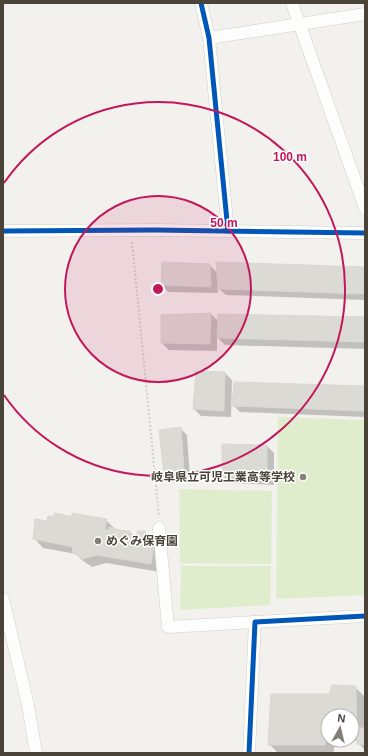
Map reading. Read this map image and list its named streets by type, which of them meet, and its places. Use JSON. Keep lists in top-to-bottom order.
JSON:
{
  "places": ["岐阜県立可児工業高等学校", "めぐみ保育園"],
  "north": "top",
  "rings": ["100 m", "50 m"]
}
